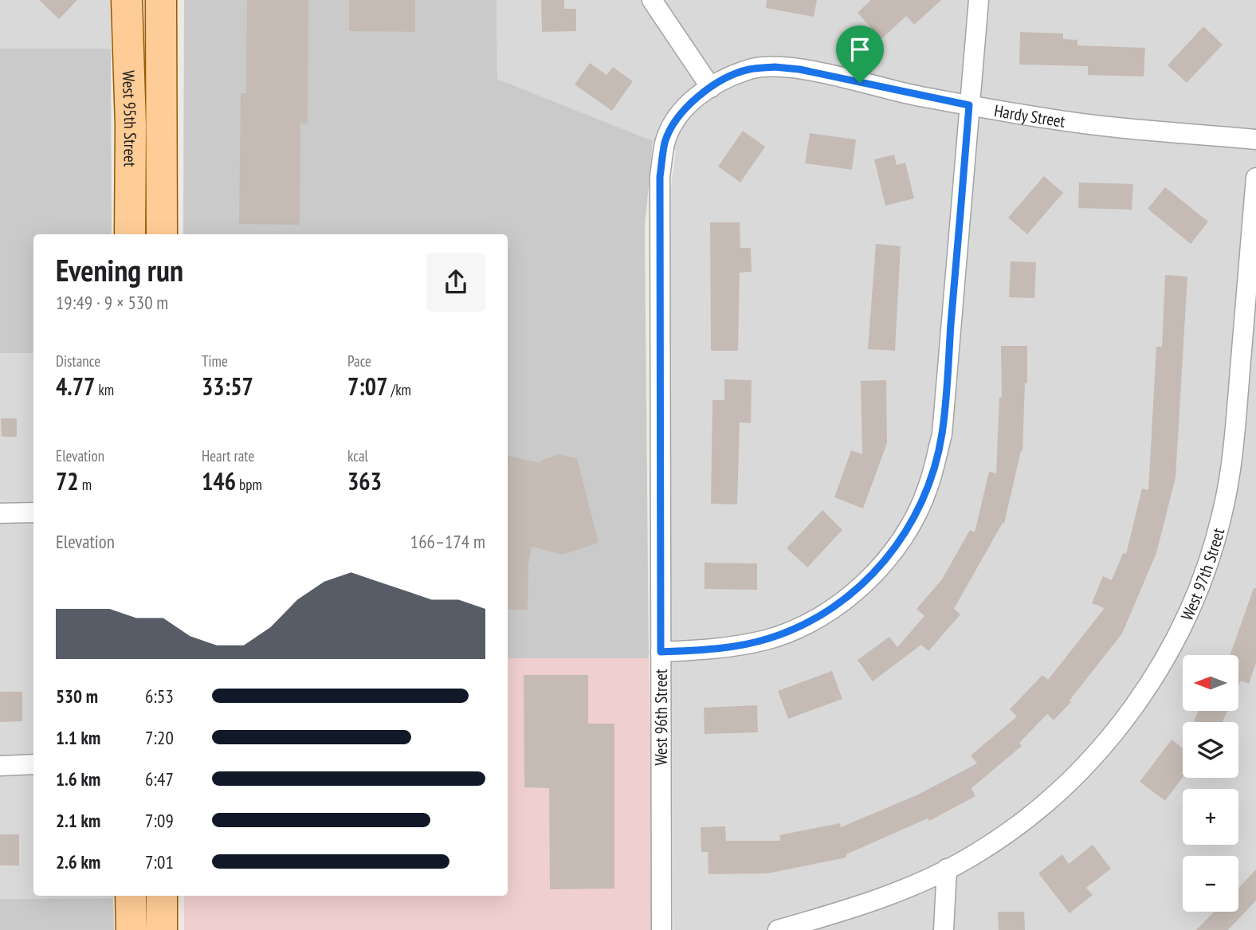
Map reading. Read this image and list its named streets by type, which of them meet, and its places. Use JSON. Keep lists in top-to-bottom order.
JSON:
{
  "streets": {
    "main road": ["West 95th Street"],
    "street": ["Hardy Street", "West 97th Street", "West 96th Street"]
  },
  "crossings": [
    ["Hardy Street", "West 96th Street"]
  ],
  "north": "left",
  "page": {
    "heading": ["Evening run", "19:49 · 9 × 530 m"],
    "stats": [
      ["Distance", "4.77 km"],
      ["Time", "33:57"],
      ["Pace", "7:07 /km"],
      ["Elevation", "72 m"],
      ["Heart rate", "146 bpm"],
      ["kcal", "363"]
    ],
    "chart": ["Elevation", "166–174 m"],
    "map_buttons": ["+", "−"],
    "list": [
      {
        "name": "530 m",
        "note": "6:53"
      },
      {
        "name": "1.1 km",
        "note": "7:20"
      },
      {
        "name": "1.6 km",
        "note": "6:47"
      },
      {
        "name": "2.1 km",
        "note": "7:09"
      },
      {
        "name": "2.6 km",
        "note": "7:01"
      }
    ]
  }
}
